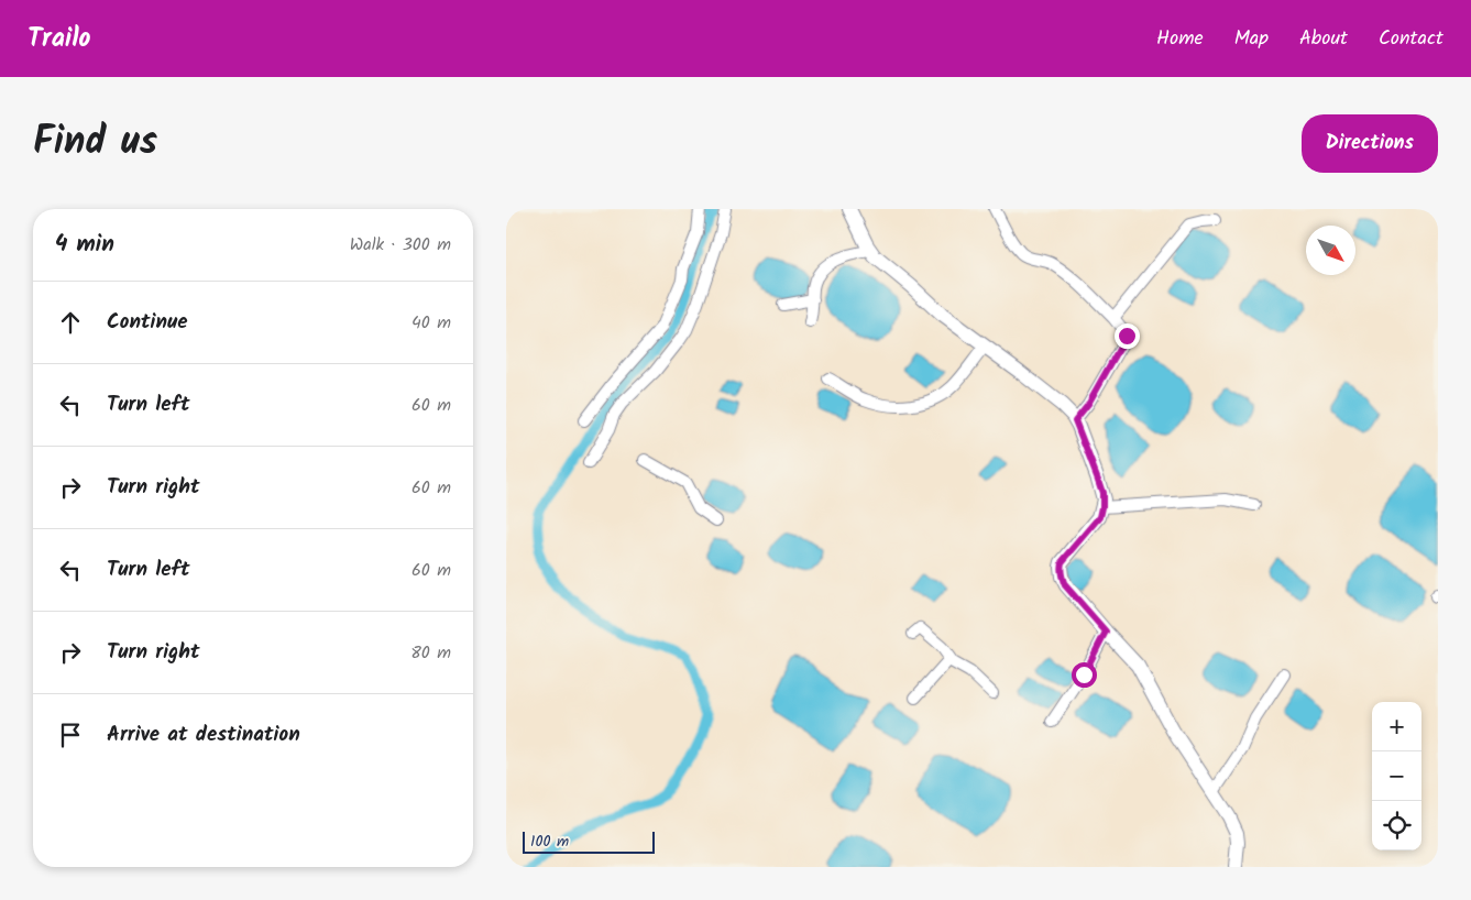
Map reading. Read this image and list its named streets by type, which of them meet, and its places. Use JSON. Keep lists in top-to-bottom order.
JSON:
{
  "scale_bar": "100 m",
  "north": "bottom right",
  "page": {
    "header": "Trailo",
    "nav": [
      "Home",
      "Map",
      "About",
      "Contact"
    ],
    "title": "Find us",
    "buttons": "Directions",
    "heading": ["4 min", "Walk · 300 m"],
    "list": [
      ["Continue", "40 m"],
      ["Turn left", "60 m"],
      ["Turn right", "60 m"],
      ["Turn left", "60 m"],
      ["Turn right", "80 m"],
      "Arrive at destination"
    ],
    "map_buttons": ["+", "−"],
    "scale": "100 m"
  }
}
